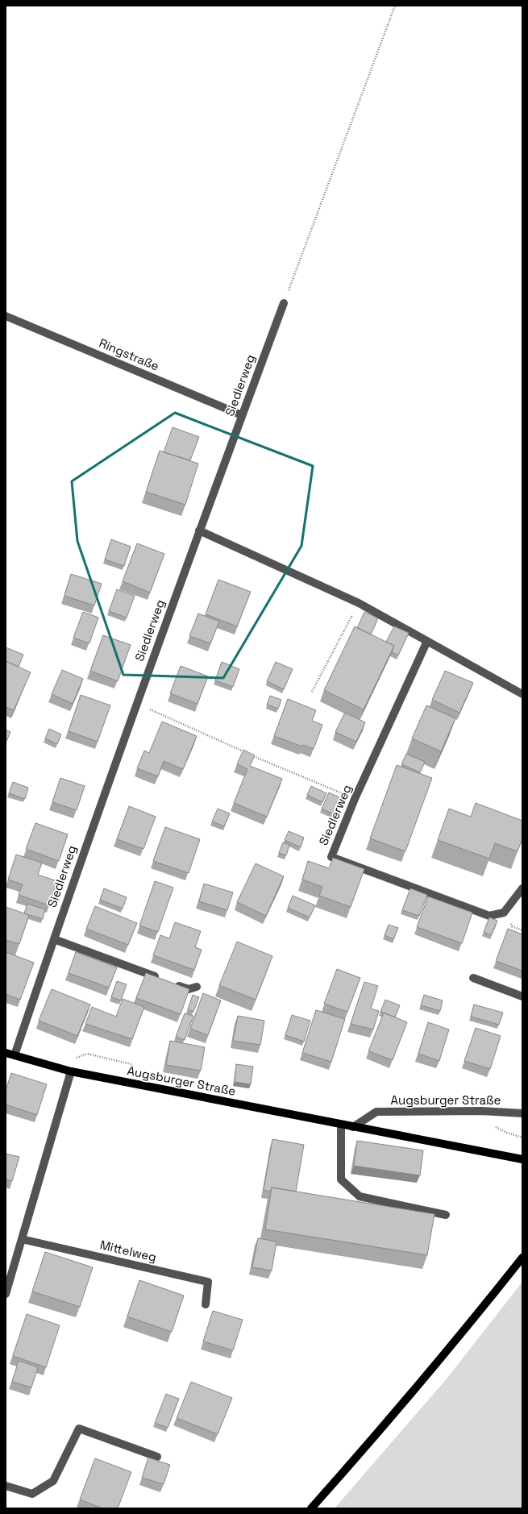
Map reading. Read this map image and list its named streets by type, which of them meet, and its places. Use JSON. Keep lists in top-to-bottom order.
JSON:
{
  "streets": {
    "main road": ["Augsburger Straße"],
    "street": ["Ringstraße", "Siedlerweg", "Mittelweg"]
  },
  "crossings": [
    ["Ringstraße", "Siedlerweg"],
    ["Siedlerweg", "Augsburger Straße"]
  ]
}
